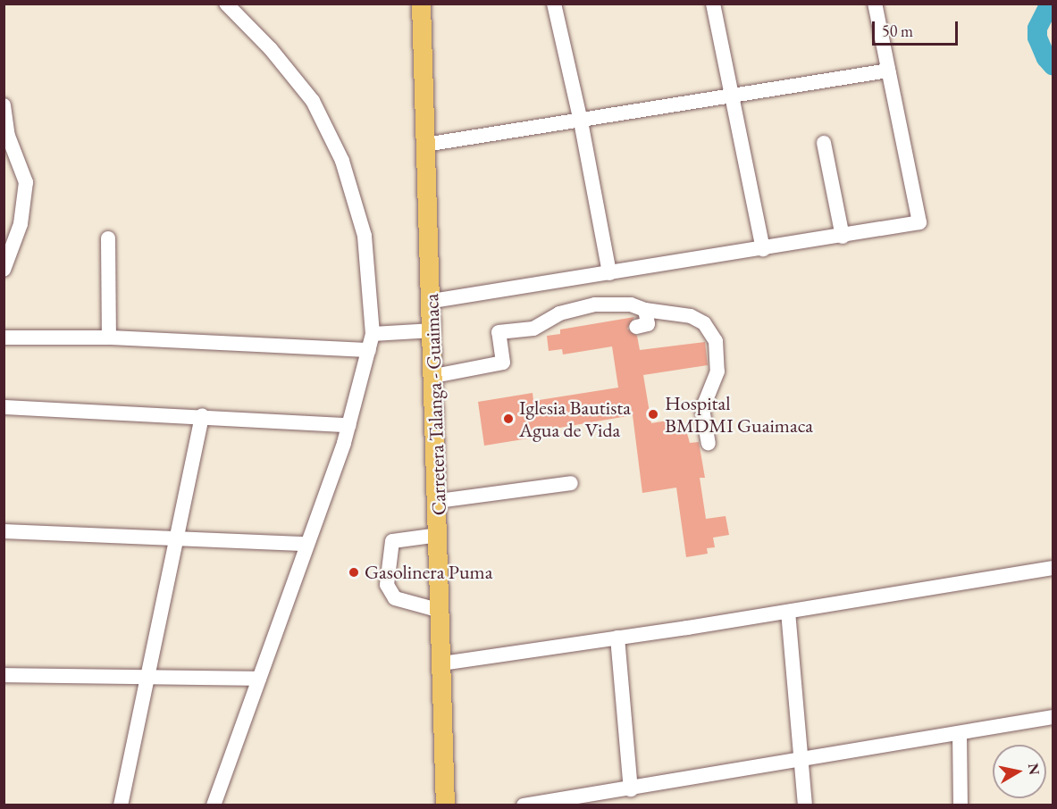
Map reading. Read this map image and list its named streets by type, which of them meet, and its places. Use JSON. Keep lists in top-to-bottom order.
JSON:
{
  "streets": {
    "main road": ["Carretera Talanga - Guaimaca"]
  },
  "places": ["Hospital BMDMI Guaimaca", "Iglesia Bautista Agua de Vida", "Gasolinera Puma"],
  "scale_bar": "50 m",
  "north": "right"
}
